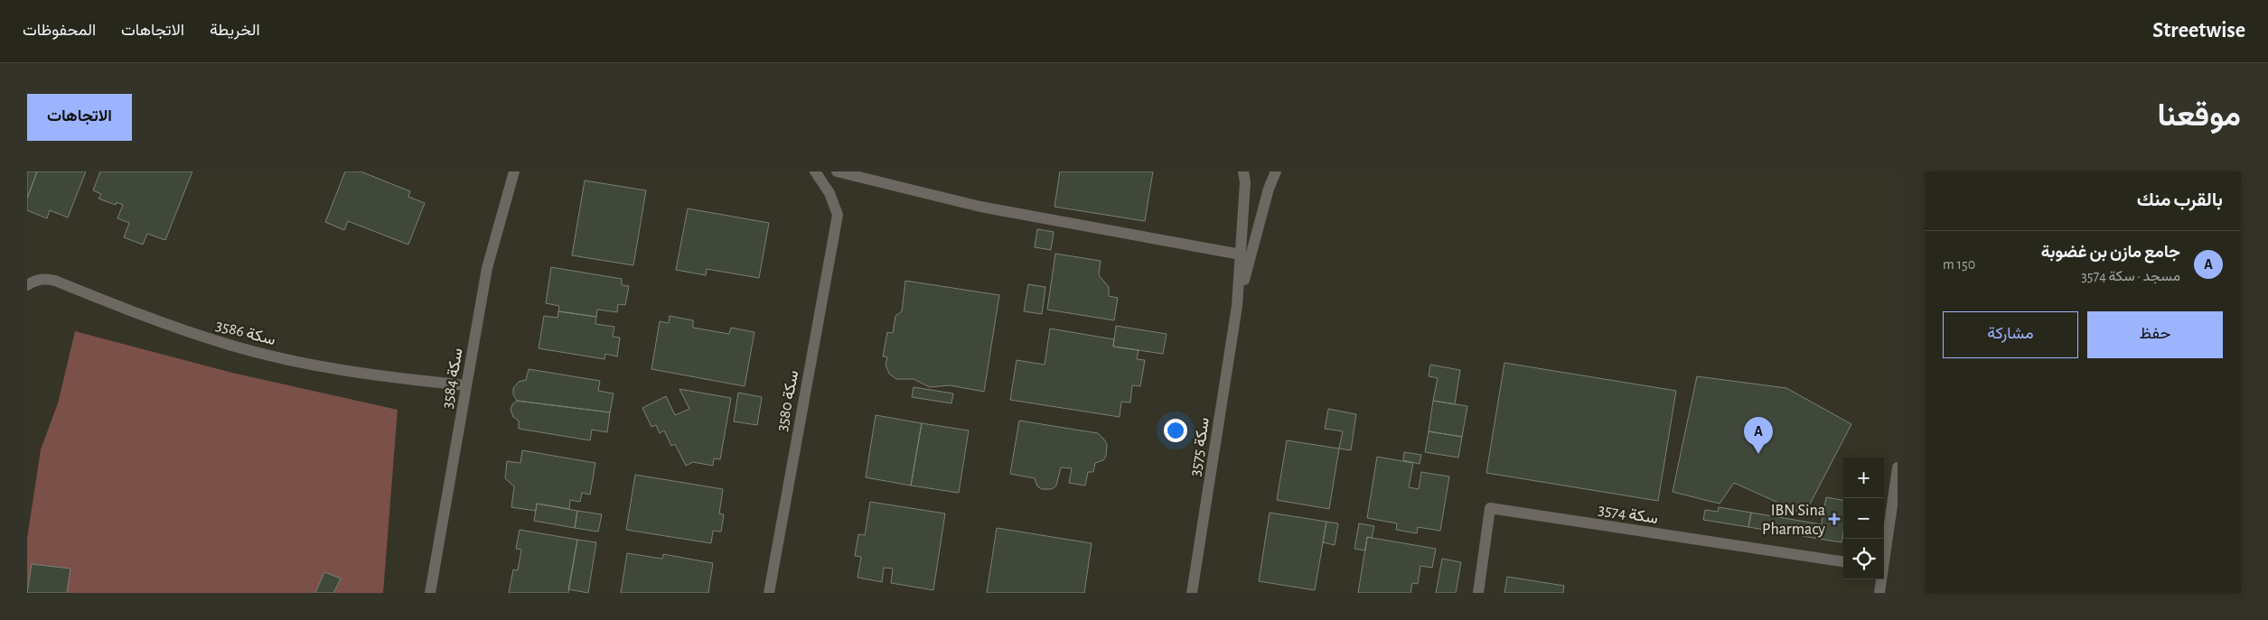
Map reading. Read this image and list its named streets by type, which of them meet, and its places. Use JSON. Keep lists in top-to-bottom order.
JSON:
{
  "streets": {
    "street": [
      "سكة 3586",
      "سكة 3584",
      "سكة 3580",
      "سكة 3575",
      "سكة 3574"
    ]
  },
  "crossings": [
    ["سكة 3586", "سكة 3584"]
  ],
  "places": {
    "health": ["IBN Sina Pharmacy"]
  },
  "page": {
    "header": "Streetwise",
    "nav": ["الخريطة", "الاتجاهات", "المحفوظات"],
    "title": "موقعنا",
    "buttons": [
      "الاتجاهات",
      ["حفظ", "مشاركة"]
    ],
    "heading": "بالقرب منك",
    "list": [
      {
        "mark": "A",
        "name": "جامع مازن بن غضوبة",
        "note": "مسجد · سكة 3574",
        "value": "150 m"
      }
    ],
    "pins": "A",
    "map_buttons": ["+", "−"]
  }
}
